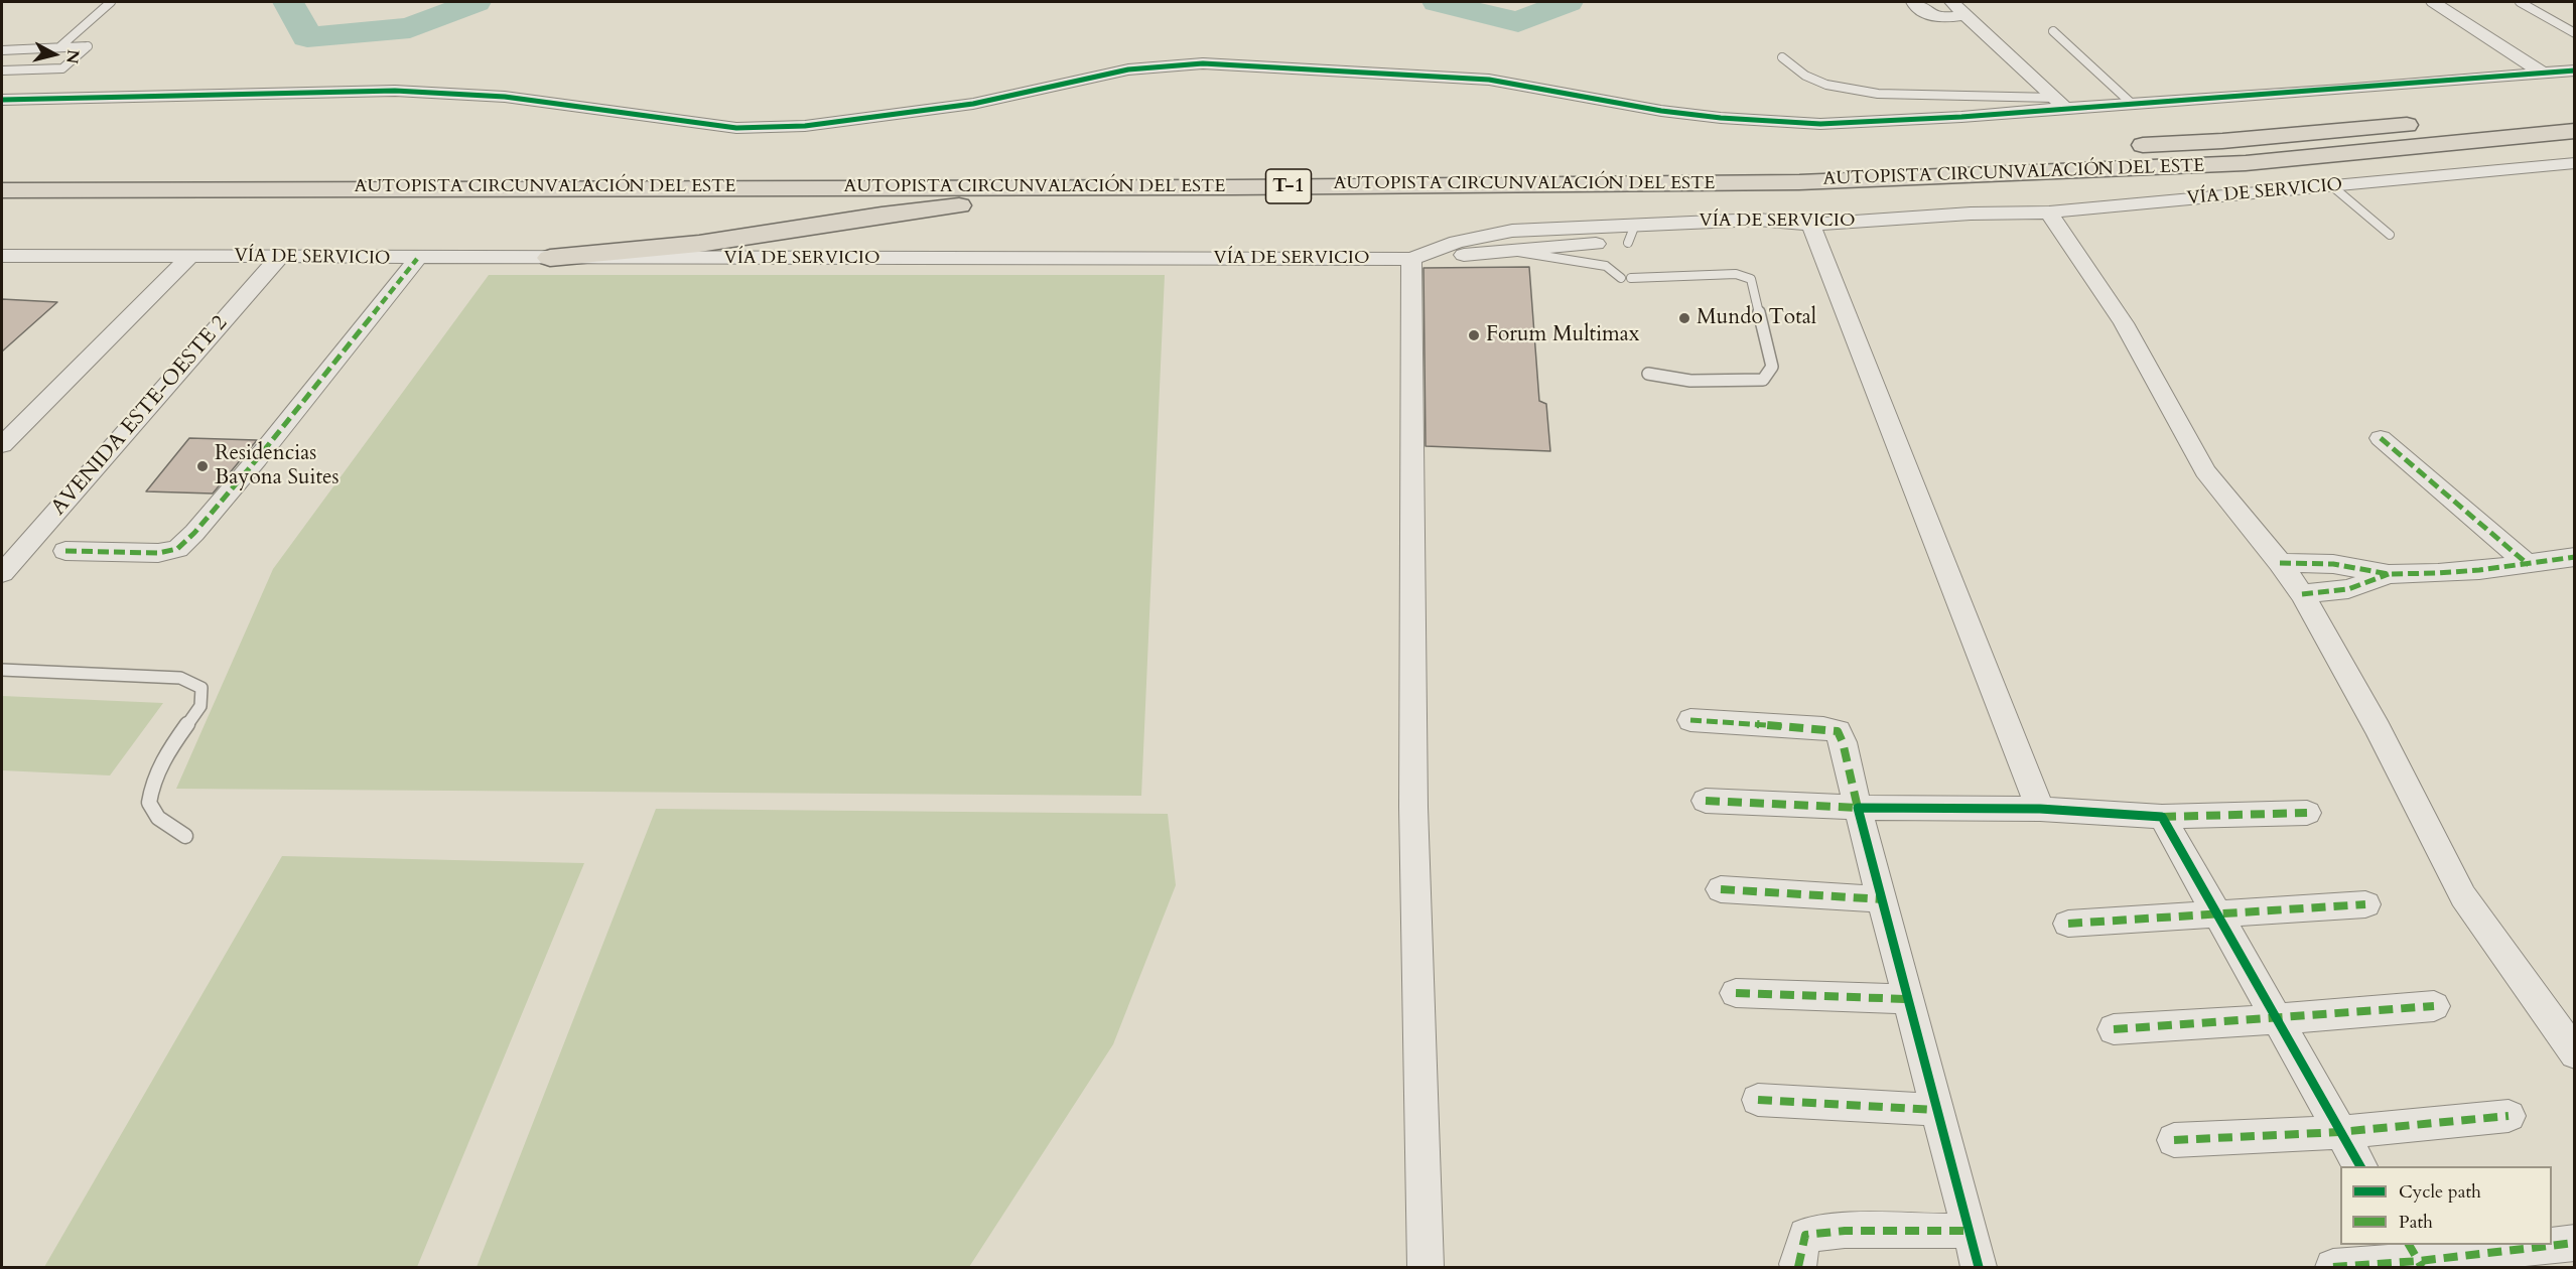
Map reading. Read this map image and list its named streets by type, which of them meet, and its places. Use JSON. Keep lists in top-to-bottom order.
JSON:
{
  "streets": {
    "highway": ["AUTOPISTA CIRCUNVALACIÓN DEL ESTE", "T-1"],
    "street": ["VÍA DE SERVICIO", "AVENIDA ESTE-OESTE 2"]
  },
  "crossings": [
    ["VÍA DE SERVICIO", "AVENIDA ESTE-OESTE 2"]
  ],
  "places": ["Mundo Total", "Forum Multimax", "Residencias Bayona Suites"],
  "legend": ["Cycle path", "Path"],
  "north": "right"
}
